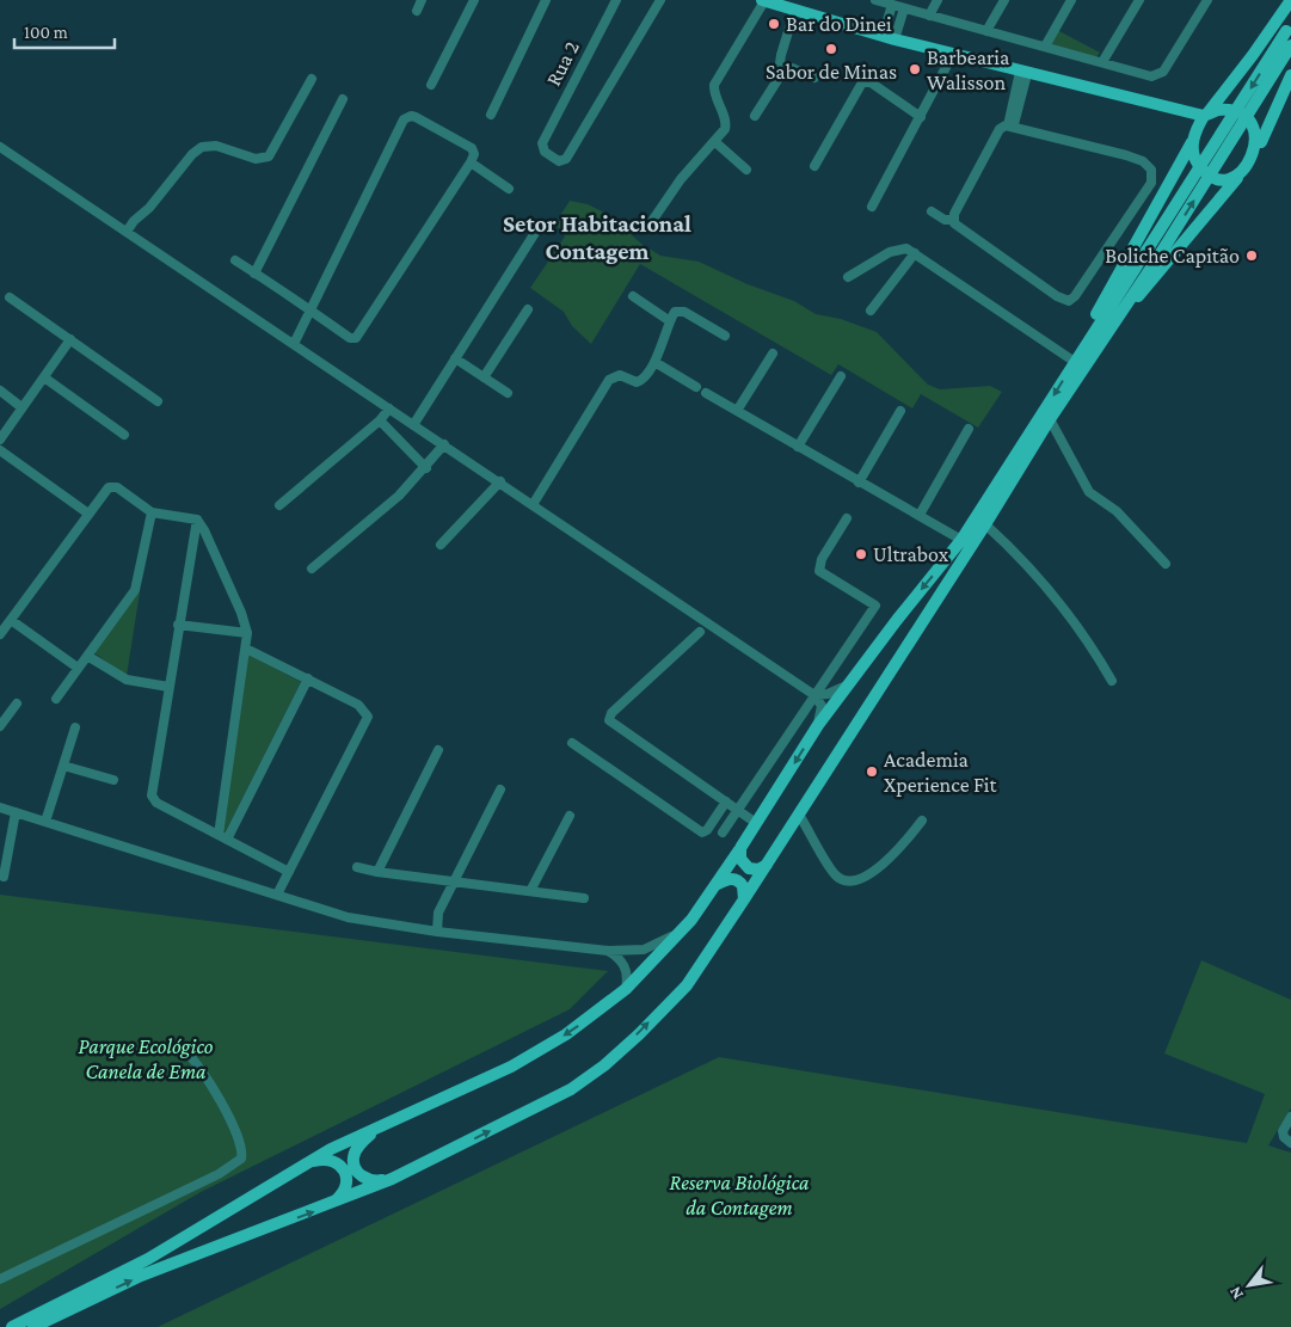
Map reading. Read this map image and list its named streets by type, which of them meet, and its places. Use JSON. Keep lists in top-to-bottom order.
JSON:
{
  "streets": {
    "street": ["Rua 2"]
  },
  "districts": ["Setor Habitacional Contagem"],
  "parks": ["Parque Ecológico Canela de Ema", "Reserva Biológica da Contagem"],
  "places": [
    "Bar do Dinei",
    "Sabor de Minas",
    "Barbearia Walisson",
    "Boliche Capitão",
    "Ultrabox",
    "Academia Xperience Fit"
  ],
  "scale_bar": "100 m",
  "north": "bottom left"
}
